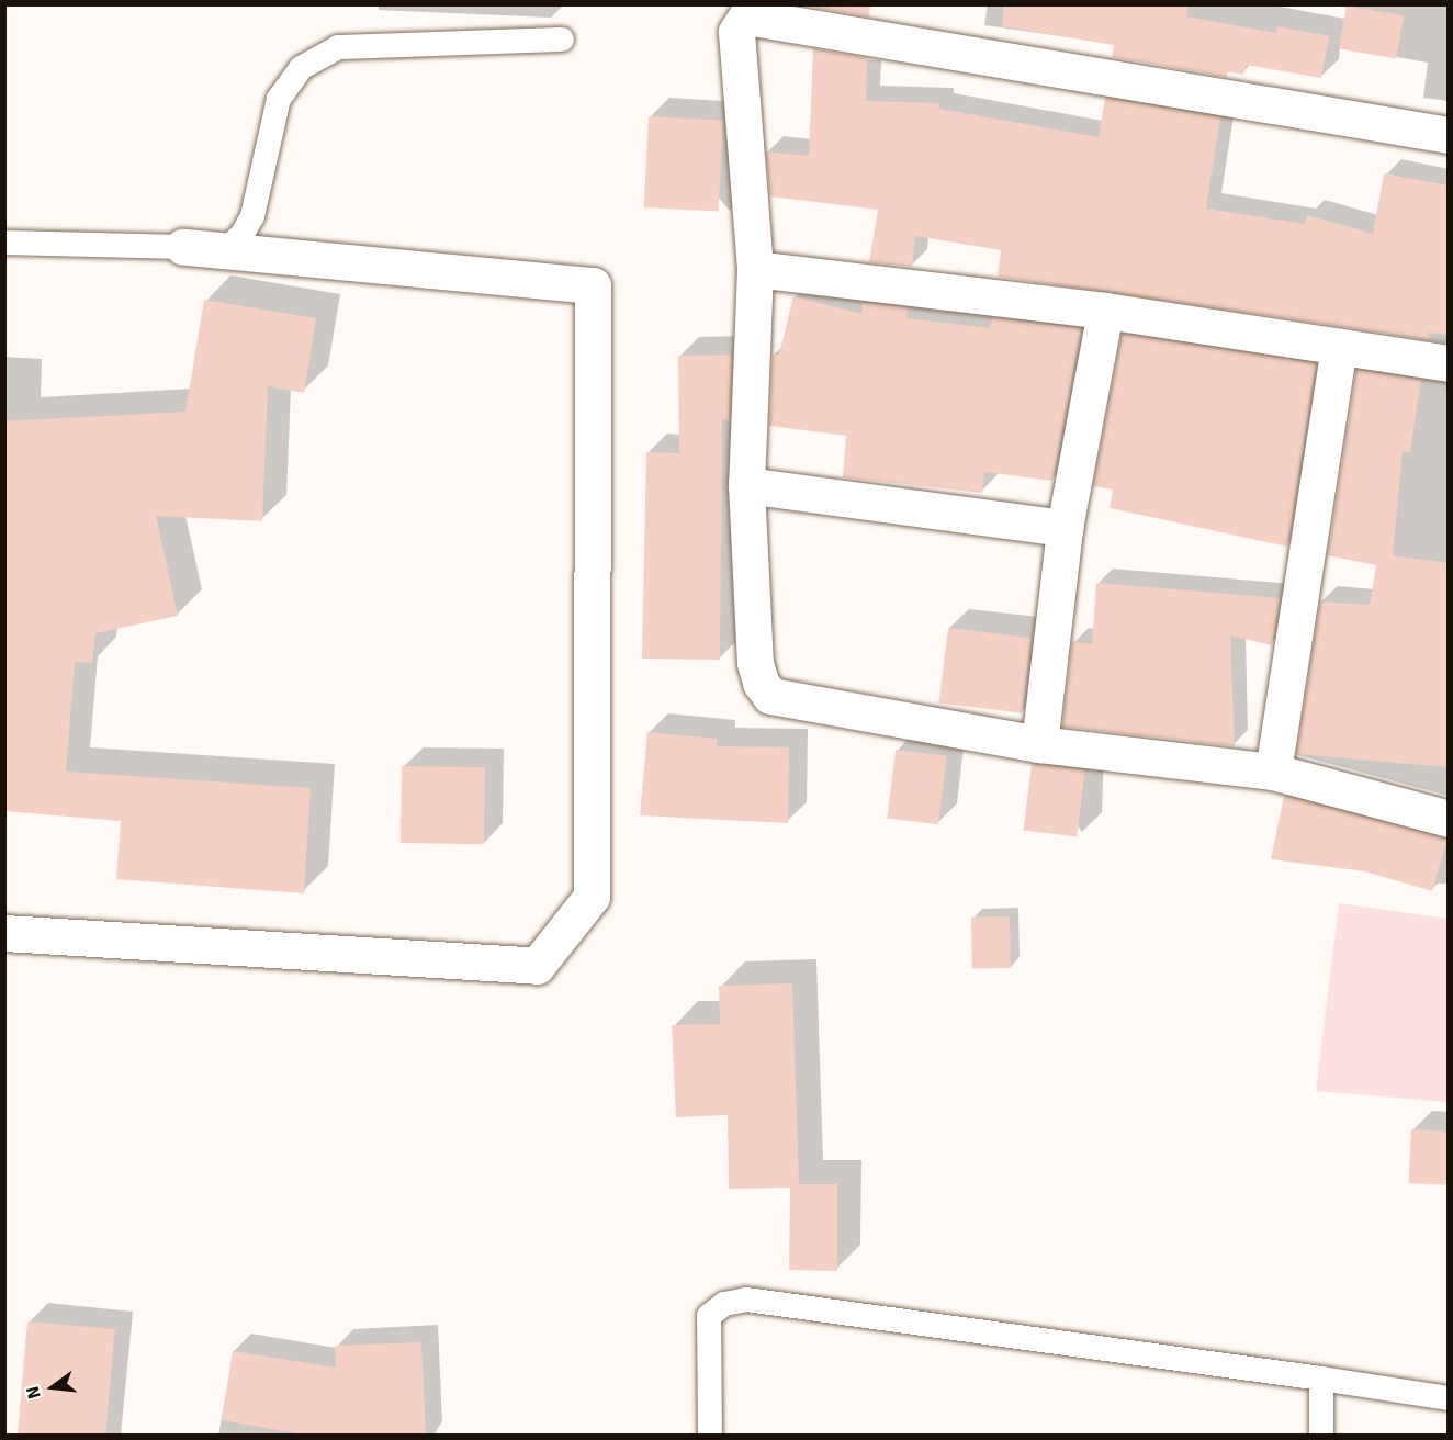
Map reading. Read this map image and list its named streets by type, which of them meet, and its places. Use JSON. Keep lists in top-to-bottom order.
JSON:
{
  "north": "left"
}
